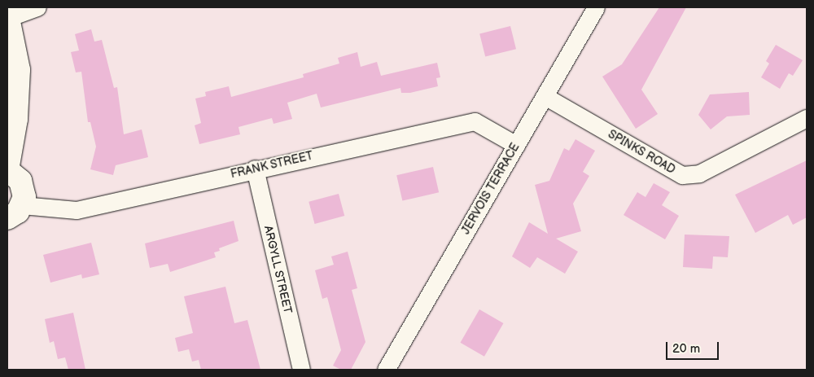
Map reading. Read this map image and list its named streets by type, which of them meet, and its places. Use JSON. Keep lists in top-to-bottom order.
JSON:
{
  "streets": {
    "street": [
      "SPINKS ROAD",
      "FRANK STREET",
      "JERVOIS TERRACE",
      "ARGYLL STREET"
    ]
  },
  "crossings": [
    ["SPINKS ROAD", "JERVOIS TERRACE"],
    ["FRANK STREET", "JERVOIS TERRACE"],
    ["FRANK STREET", "ARGYLL STREET"]
  ],
  "scale_bar": "20 m"
}
